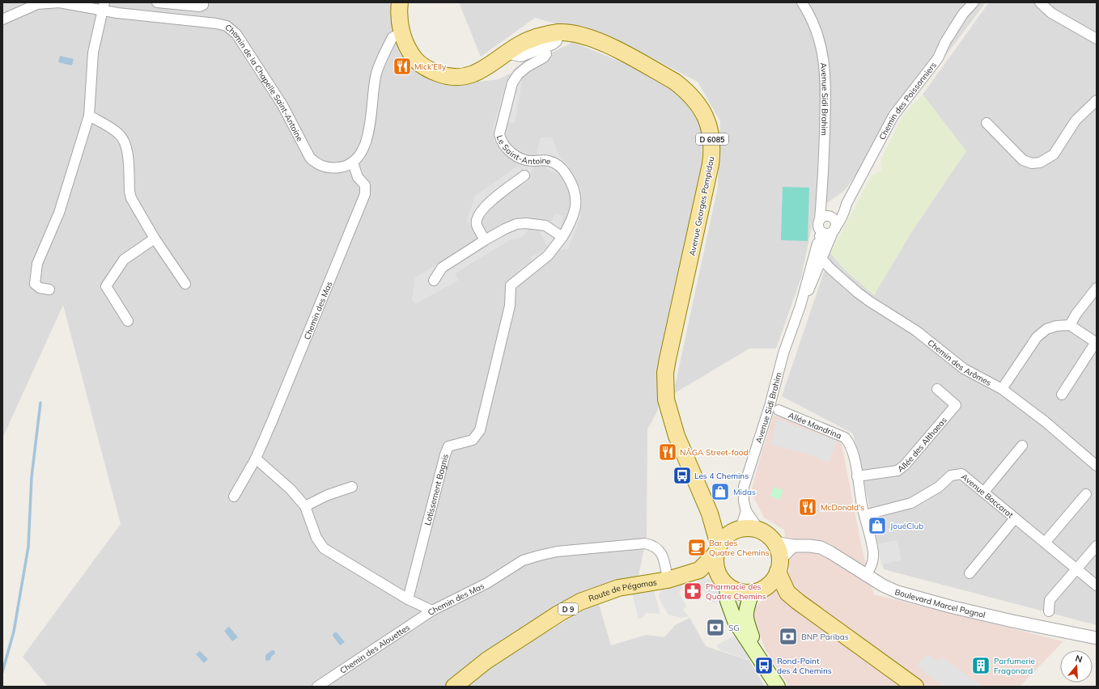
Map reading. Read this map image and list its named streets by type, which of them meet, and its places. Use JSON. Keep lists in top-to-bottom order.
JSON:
{
  "streets": {
    "main road": [
      "D 6085",
      "Avenue Georges Pompidou",
      "Route de Pégomas",
      "D 9"
    ],
    "street": [
      "Chemin de la Chapelle Saint-Antoine",
      "Avenue Sidi Brahim",
      "Chemin des Poissonniers",
      "Le Saint-Antoine",
      "Chemin des Mas",
      "Chemin des Arômes",
      "Allée Mandrina",
      "Allée des Althaeas",
      "Lotissement Bagnis",
      "Avenue Baccarat",
      "Boulevard Marcel Pagnol",
      "Chemin des Alouettes"
    ]
  },
  "crossings": [
    ["Chemin de la Chapelle Saint-Antoine", "Chemin des Mas"],
    ["Avenue Sidi Brahim", "Chemin des Poissonniers"],
    ["Avenue Sidi Brahim", "Avenue Georges Pompidou"],
    ["Avenue Sidi Brahim", "Chemin des Arômes"],
    ["Avenue Sidi Brahim", "Boulevard Marcel Pagnol"],
    ["Avenue Sidi Brahim", "D 9"],
    ["Le Saint-Antoine", "Lotissement Bagnis"],
    ["Avenue Georges Pompidou", "Boulevard Marcel Pagnol"],
    ["Avenue Georges Pompidou", "D 9"],
    ["Chemin des Mas", "Lotissement Bagnis"],
    ["Chemin des Mas", "Route de Pégomas"],
    ["Chemin des Mas", "Chemin des Alouettes"],
    ["Allée Mandrina", "Allée des Althaeas"],
    ["Allée Mandrina", "Avenue Baccarat"],
    ["Allée Mandrina", "Boulevard Marcel Pagnol"],
    ["Route de Pégomas", "D 9"],
    ["Boulevard Marcel Pagnol", "D 9"]
  ],
  "places": {
    "restaurant": ["Mick'Elly", "NÂGA Street-food", "McDonald's"],
    "bus stop": ["Les 4 Chemins", "Rond-Point des 4 Chemins"],
    "shop": ["Midas", "JouéClub"],
    "cafe": ["Bar des Quatre Chemins"],
    "pharmacy": ["Pharmacie des Quatre Chemins"],
    "bank": ["SG", "BNP Paribas"],
    "building": ["Parfumerie Fragonard"]
  },
  "north": "top"
}
